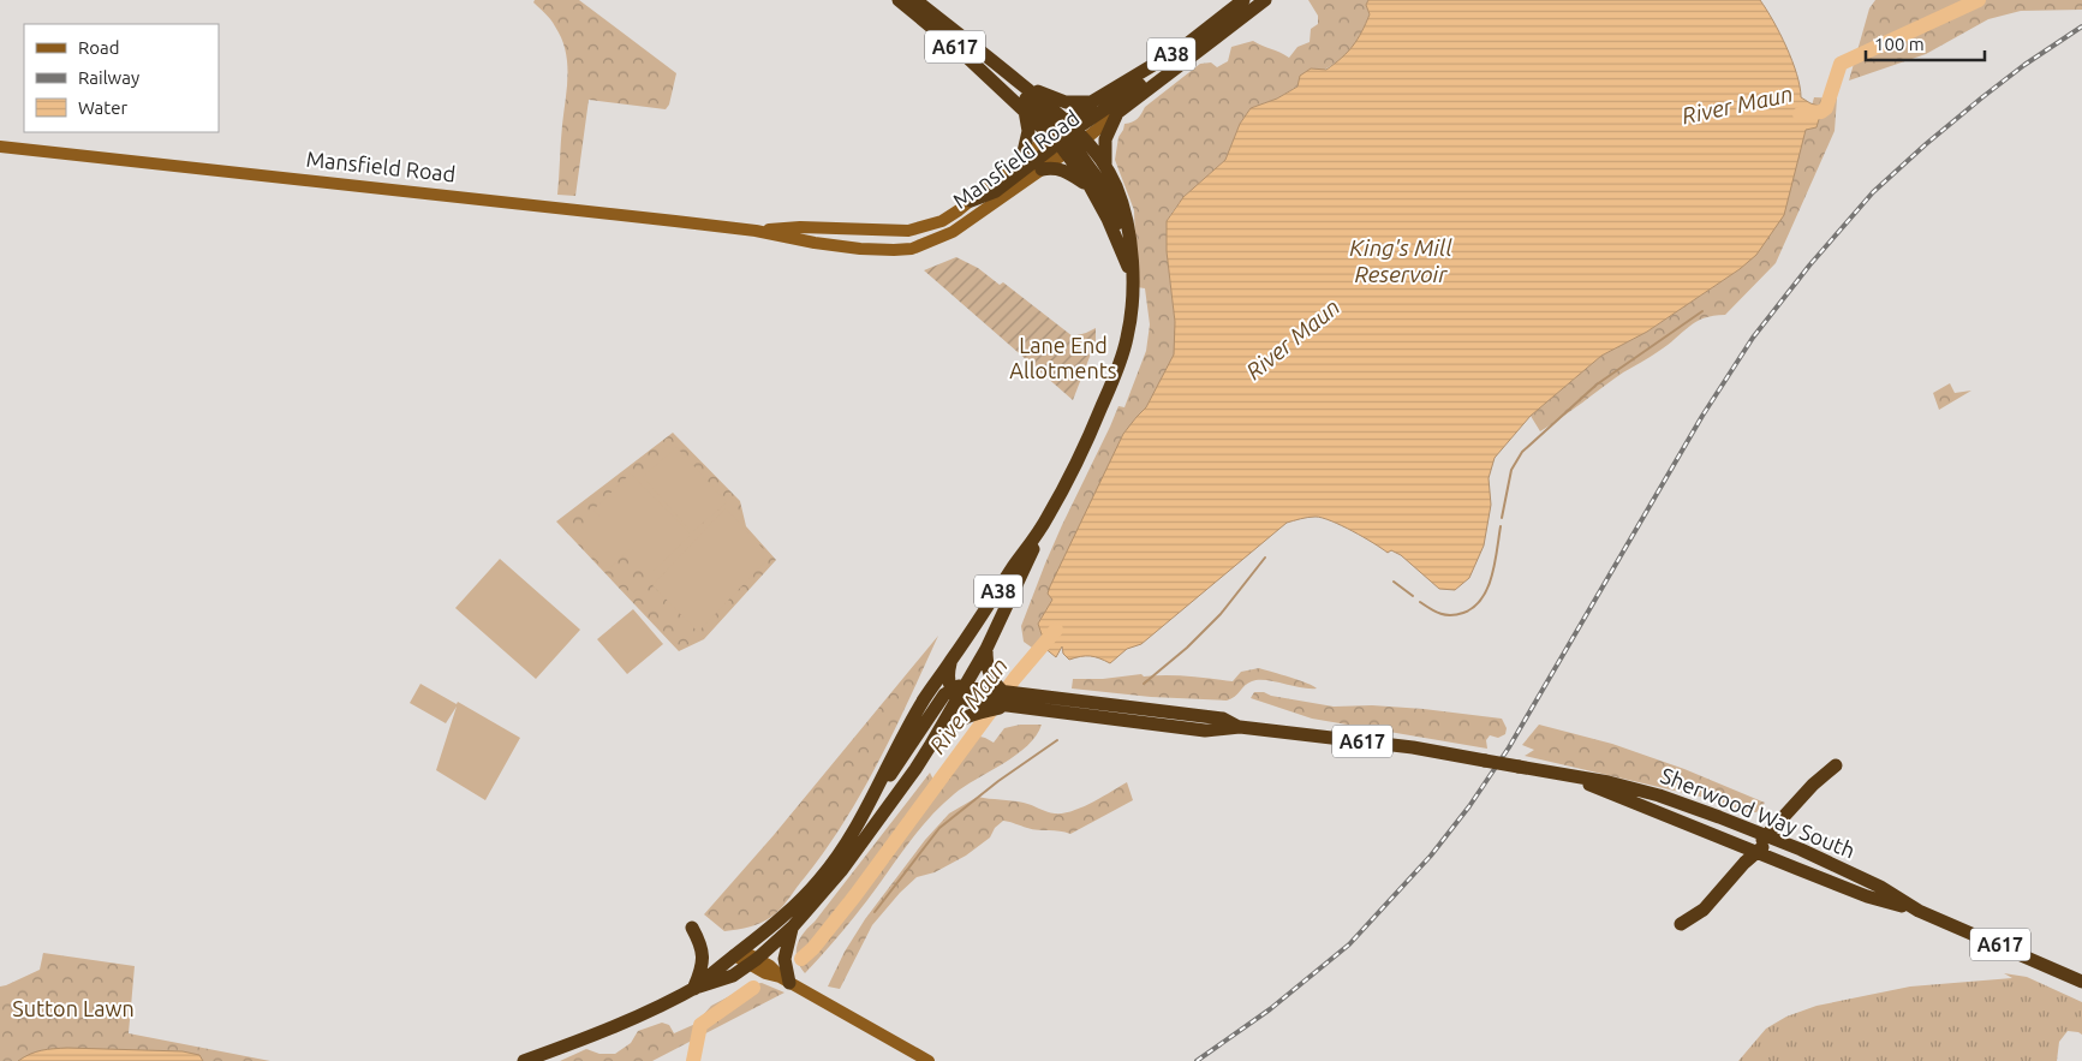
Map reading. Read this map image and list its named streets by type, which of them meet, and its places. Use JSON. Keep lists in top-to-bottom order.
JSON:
{
  "streets": {
    "highway": [
      "A617",
      "A38",
      "Mansfield Road",
      "Sherwood Way South"
    ]
  },
  "crossings": [
    ["A617", "A38"],
    ["A617", "Mansfield Road"],
    ["A617", "Sherwood Way South"],
    ["A38", "Sherwood Way South"]
  ],
  "water": ["River Maun", "King's Mill Reservoir"],
  "parks": ["Lane End Allotments", "Sutton Lawn"],
  "legend": ["Road", "Railway", "Water"],
  "scale_bar": "100 m"
}
